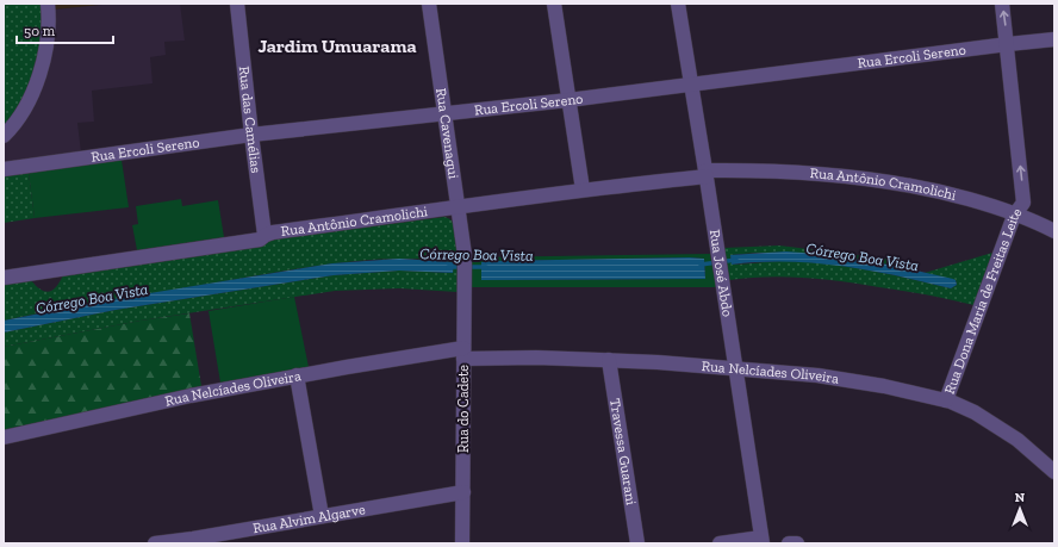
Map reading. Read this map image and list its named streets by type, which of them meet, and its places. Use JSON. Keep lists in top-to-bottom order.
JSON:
{
  "streets": {
    "street": [
      "Rua Ercoli Sereno",
      "Rua das Camélias",
      "Rua Cavenagui",
      "Rua Antônio Cramolichi",
      "Rua José Abdo",
      "Rua Dona Maria de Freitas Leite",
      "Rua Nelcíades Oliveira",
      "Rua do Cadete",
      "Travessa Guarani",
      "Rua Alvim Algarve"
    ]
  },
  "crossings": [
    ["Rua Ercoli Sereno", "Rua das Camélias"],
    ["Rua Ercoli Sereno", "Rua Cavenagui"],
    ["Rua Ercoli Sereno", "Rua José Abdo"],
    ["Rua Ercoli Sereno", "Rua Dona Maria de Freitas Leite"],
    ["Rua das Camélias", "Rua Antônio Cramolichi"],
    ["Rua Cavenagui", "Rua Antônio Cramolichi"],
    ["Rua Cavenagui", "Rua do Cadete"],
    ["Rua Antônio Cramolichi", "Rua José Abdo"],
    ["Rua Antônio Cramolichi", "Rua Dona Maria de Freitas Leite"],
    ["Rua José Abdo", "Rua Nelcíades Oliveira"],
    ["Rua Dona Maria de Freitas Leite", "Rua Nelcíades Oliveira"],
    ["Rua Nelcíades Oliveira", "Rua do Cadete"],
    ["Rua Nelcíades Oliveira", "Travessa Guarani"],
    ["Rua do Cadete", "Rua Alvim Algarve"]
  ],
  "one_way": ["Rua Dona Maria de Freitas Leite"],
  "districts": ["Jardim Umuarama"],
  "water": ["Córrego Boa Vista"],
  "scale_bar": "50 m",
  "north": "top"
}
